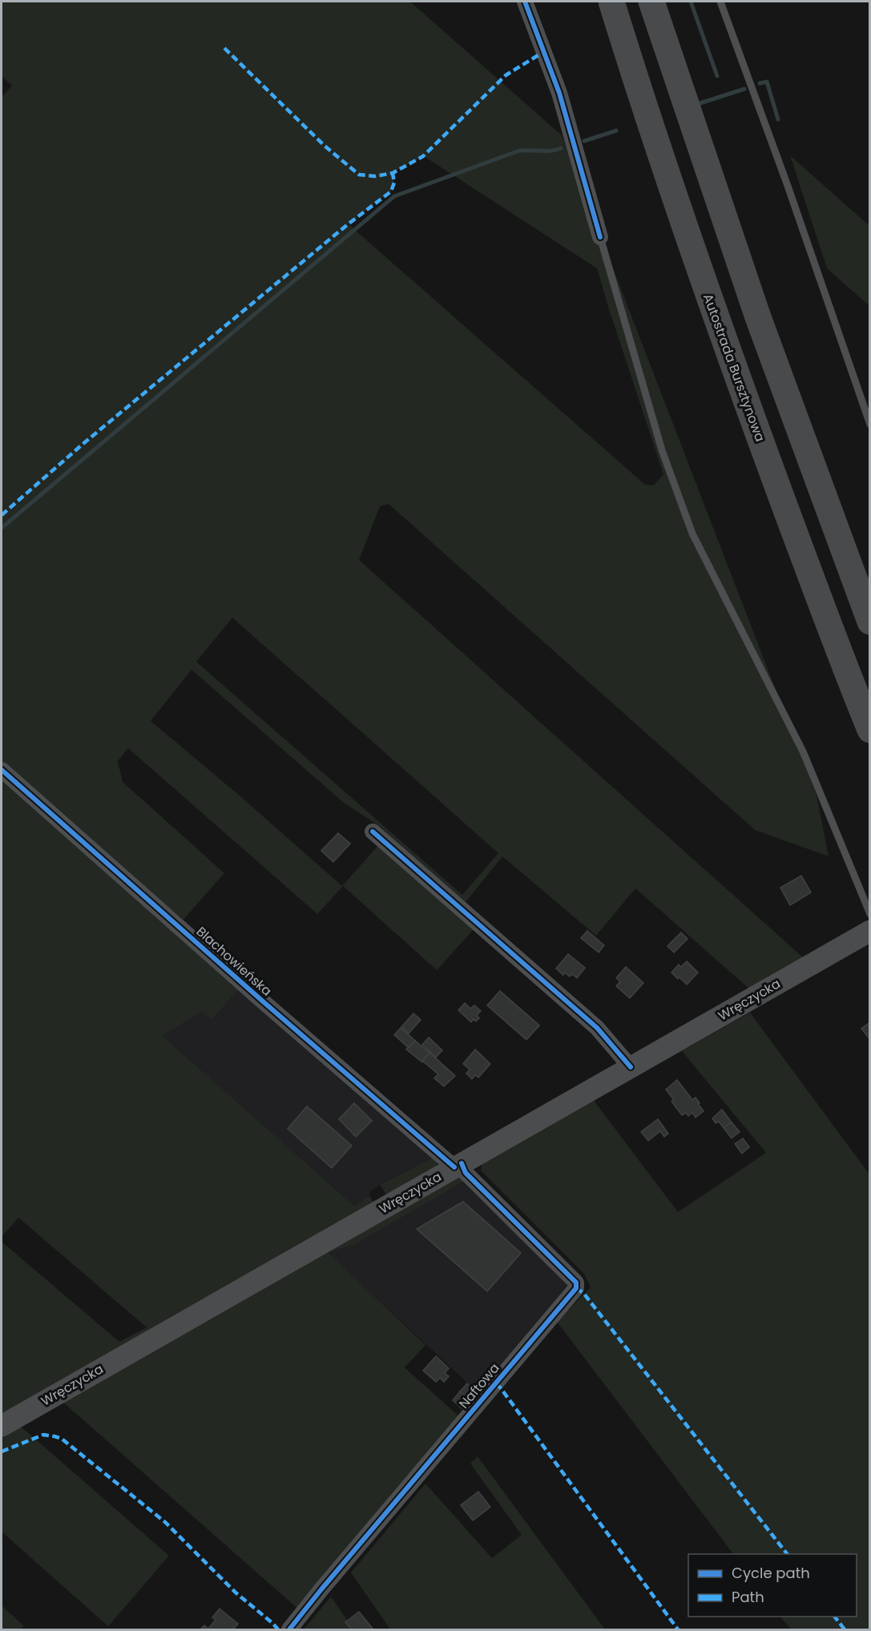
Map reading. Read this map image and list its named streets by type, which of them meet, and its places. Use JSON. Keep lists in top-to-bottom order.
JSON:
{
  "streets": {
    "highway": ["Autostrada Bursztynowa"],
    "main road": ["Wręczycka"],
    "street": ["Blachowieńska", "Naftowa"]
  },
  "crossings": [
    ["Blachowieńska", "Wręczycka"],
    ["Blachowieńska", "Naftowa"],
    ["Wręczycka", "Naftowa"]
  ],
  "legend": ["Cycle path", "Path"]
}
